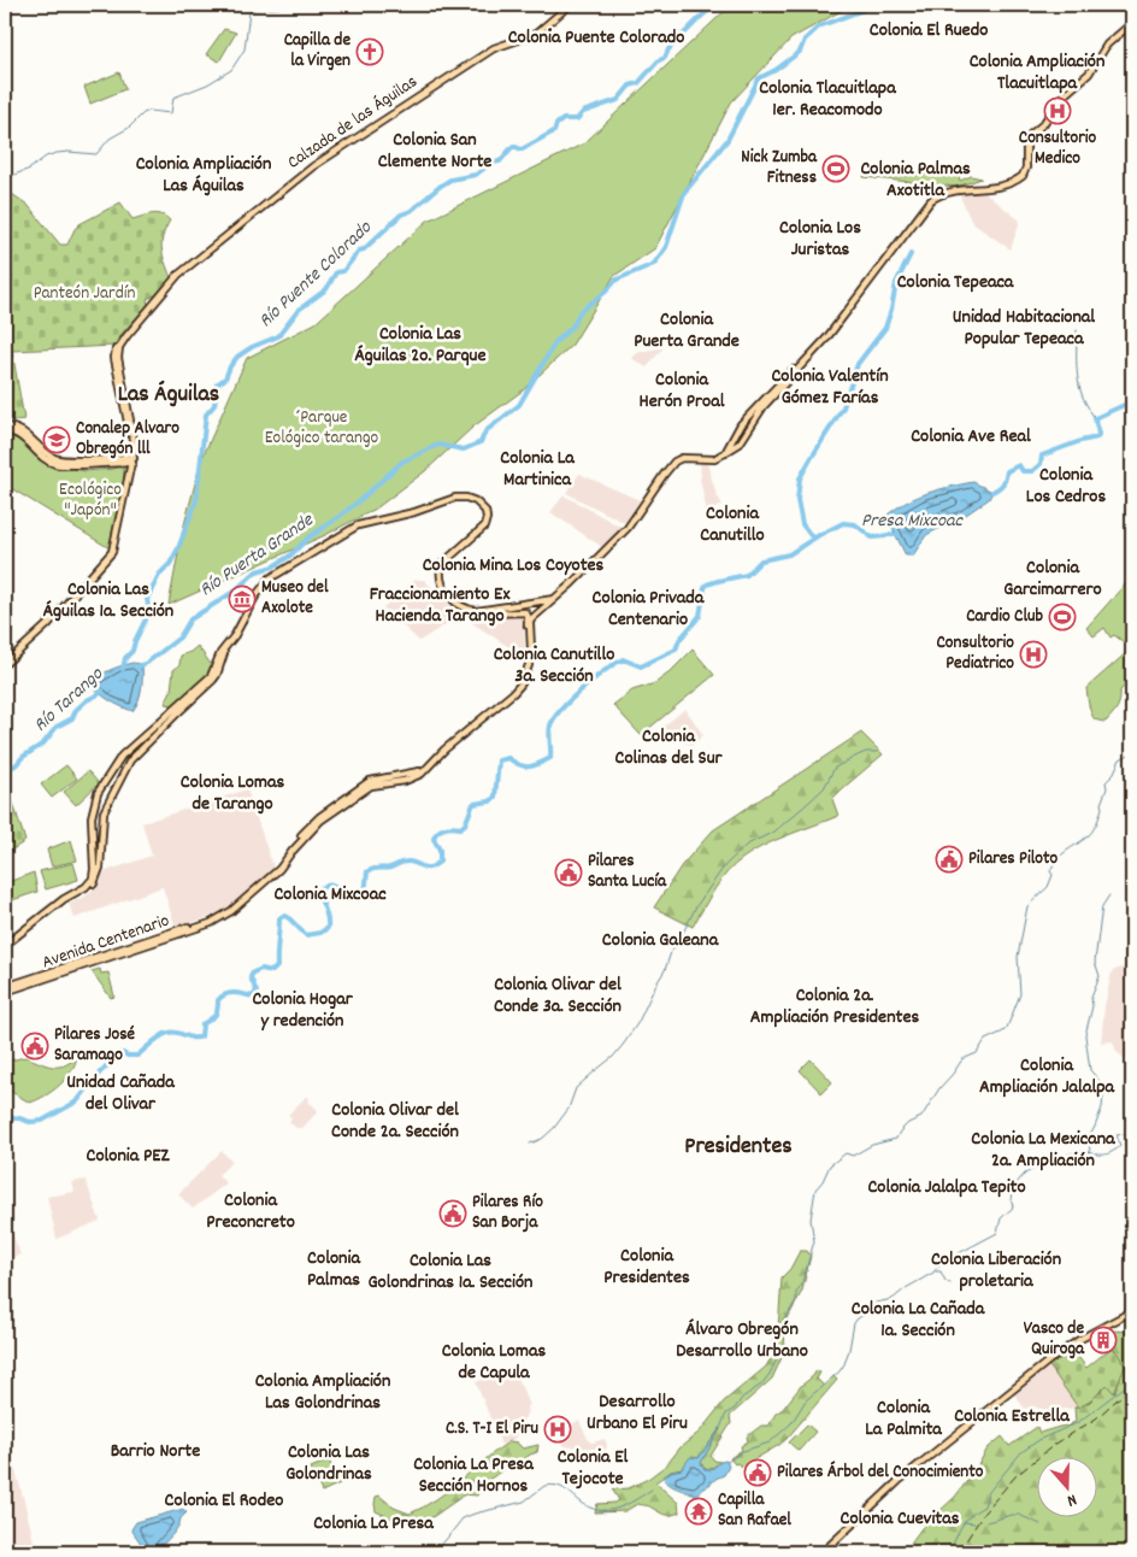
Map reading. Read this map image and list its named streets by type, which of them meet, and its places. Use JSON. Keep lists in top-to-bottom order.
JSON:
{
  "streets": {
    "main road": ["Calzada de las Águilas", "Avenida Centenario"]
  },
  "districts": [
    "Colonia El Ruedo",
    "Colonia Puente Colorado",
    "Colonia Ampliación Tlacuitlapa",
    "Colonia Tlacuitlapa 1er. Reacomodo",
    "Colonia San Clemente Norte",
    "Colonia Ampliación Las Águilas",
    "Colonia Palmas Axotitla",
    "Colonia Los Juristas",
    "Colonia Tepeaca",
    "Unidad Habitacional Popular Tepeaca",
    "Colonia Puerta Grande",
    "Colonia Las Águilas 2o. Parque",
    "Colonia Valentín Gómez Farías",
    "Colonia Herón Proal",
    "Las Águilas",
    "Colonia Ave Real",
    "Colonia La Martinica",
    "Colonia Los Cedros",
    "Colonia Canutillo",
    "Colonia Mina Los Coyotes",
    "Colonia Garcimarrero",
    "Colonia Las Águilas 1a. Sección",
    "Fraccionamiento Ex Hacienda Tarango",
    "Colonia Privada Centenario",
    "Colonia Canutillo 3a. Sección",
    "Colonia Colinas del Sur",
    "Colonia Lomas de Tarango",
    "Colonia Mixcoac",
    "Colonia Galeana",
    "Colonia Olivar del Conde 3a. Sección",
    "Colonia 2a. Ampliación Presidentes",
    "Colonia Hogar y redención",
    "Colonia Ampliación Jalalpa",
    "Unidad Cañada del Olivar",
    "Colonia Olivar del Conde 2a. Sección",
    "Colonia La Mexicana 2a. Ampliación",
    "Presidentes",
    "Colonia PEZ",
    "Colonia Jalalpa Tepito",
    "Colonia Preconcreto",
    "Colonia Presidentes",
    "Colonia Palmas",
    "Colonia Liberación proletaria",
    "Colonia Las Golondrinas 1a. Sección",
    "Colonia La Cañada 1a. Sección",
    "Álvaro Obregón Desarrollo Urbano",
    "Colonia Lomas de Capula",
    "Colonia Ampliación Las Golondrinas",
    "Desarrollo Urbano El Piru",
    "Colonia La Palmita",
    "Colonia Estrella",
    "Barrio Norte",
    "Colonia Las Golondrinas",
    "Colonia El Tejocote",
    "Colonia La Presa Sección Hornos",
    "Colonia El Rodeo",
    "Colonia Cuevitas",
    "Colonia La Presa"
  ],
  "water": [
    "Río Puente Colorado",
    "Presa Mixcoac",
    "Río Puerta Grande",
    "Río Tarango"
  ],
  "parks": ["Panteón Jardín", "´Parque Eológico tarango", "Ecológico \"Japón\""],
  "places": {
    "church": ["Capilla de la Virgen"],
    "hospital": ["Consultorio Medico", "Consultorio Pediatrico", "C.S. T-I El Piru"],
    "sports": ["Nick Zumba Fitness", "Cardio Club"],
    "school or university": ["Conalep Alvaro Obregón lll"],
    "museum": ["Museo del Axolote"],
    "public building": [
      "Pilares Piloto",
      "Pilares Santa Lucía",
      "Pilares José Saramago",
      "Pilares Río San Borja",
      "Pilares Árbol del Conocimiento"
    ],
    "building": ["Vasco de Quiroga"],
    "temple": ["Capilla San Rafael"]
  },
  "north": "bottom"
}
